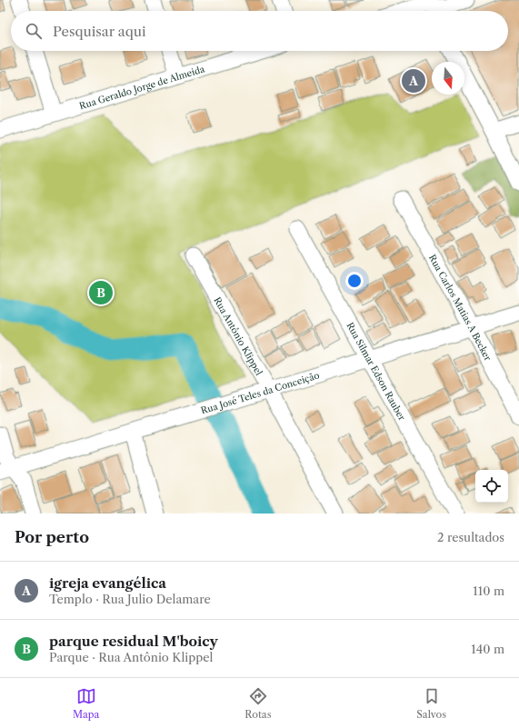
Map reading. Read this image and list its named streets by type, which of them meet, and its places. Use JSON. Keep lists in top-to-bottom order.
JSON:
{
  "streets": {
    "street": [
      "Rua Geraldo Jorge de Almeida",
      "Rua Carlos Matias A Becker",
      "Rua Antônio Klippel",
      "Rua Silmar Edson Rauber",
      "Rua José Teles da Conceição"
    ]
  },
  "crossings": [
    ["Rua Carlos Matias A Becker", "Rua José Teles da Conceição"],
    ["Rua Antônio Klippel", "Rua José Teles da Conceição"],
    ["Rua Silmar Edson Rauber", "Rua José Teles da Conceição"]
  ],
  "north": "bottom",
  "page": {
    "search": "Pesquisar aqui",
    "pins": ["A", "B"],
    "heading": ["Por perto", "2 resultados"],
    "list": [
      {
        "mark": "A",
        "name": "igreja evangélica",
        "note": "Templo · Rua Julio Delamare",
        "value": "110 m"
      },
      {
        "mark": "B",
        "name": "parque residual M'boicy",
        "note": "Parque · Rua Antônio Klippel",
        "value": "140 m"
      }
    ],
    "nav": ["Mapa", "Rotas", "Salvos"]
  }
}
